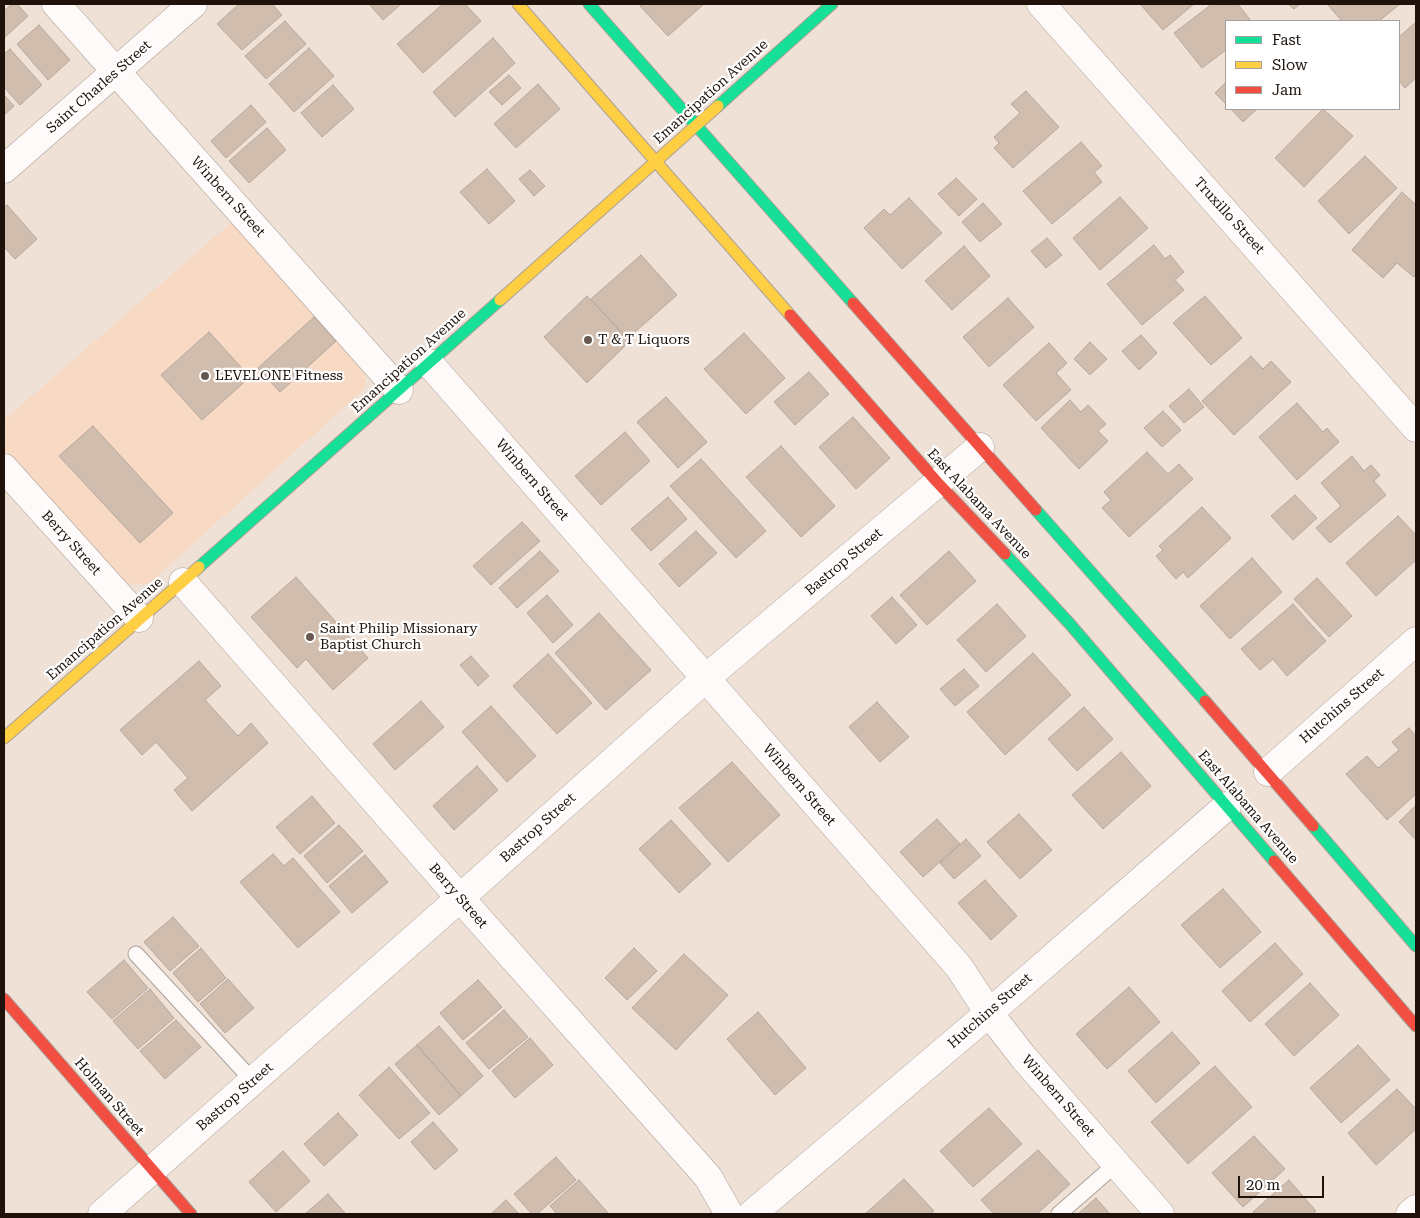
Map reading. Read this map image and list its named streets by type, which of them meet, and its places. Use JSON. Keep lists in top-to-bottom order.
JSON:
{
  "streets": {
    "street": [
      "Saint Charles Street",
      "Emancipation Avenue",
      "Winbern Street",
      "Truxillo Street",
      "East Alabama Avenue",
      "Berry Street",
      "Bastrop Street",
      "Hutchins Street",
      "Holman Street"
    ]
  },
  "crossings": [
    ["Saint Charles Street", "Winbern Street"],
    ["Emancipation Avenue", "Winbern Street"],
    ["Emancipation Avenue", "East Alabama Avenue"],
    ["Emancipation Avenue", "Berry Street"],
    ["Winbern Street", "Bastrop Street"],
    ["Winbern Street", "Hutchins Street"],
    ["East Alabama Avenue", "Bastrop Street"],
    ["East Alabama Avenue", "Hutchins Street"],
    ["Berry Street", "Bastrop Street"],
    ["Bastrop Street", "Holman Street"]
  ],
  "places": ["T & T Liquors", "LEVELONE Fitness", "Saint Philip Missionary Baptist Church"],
  "legend": ["Fast", "Slow", "Jam"],
  "scale_bar": "20 m"
}
